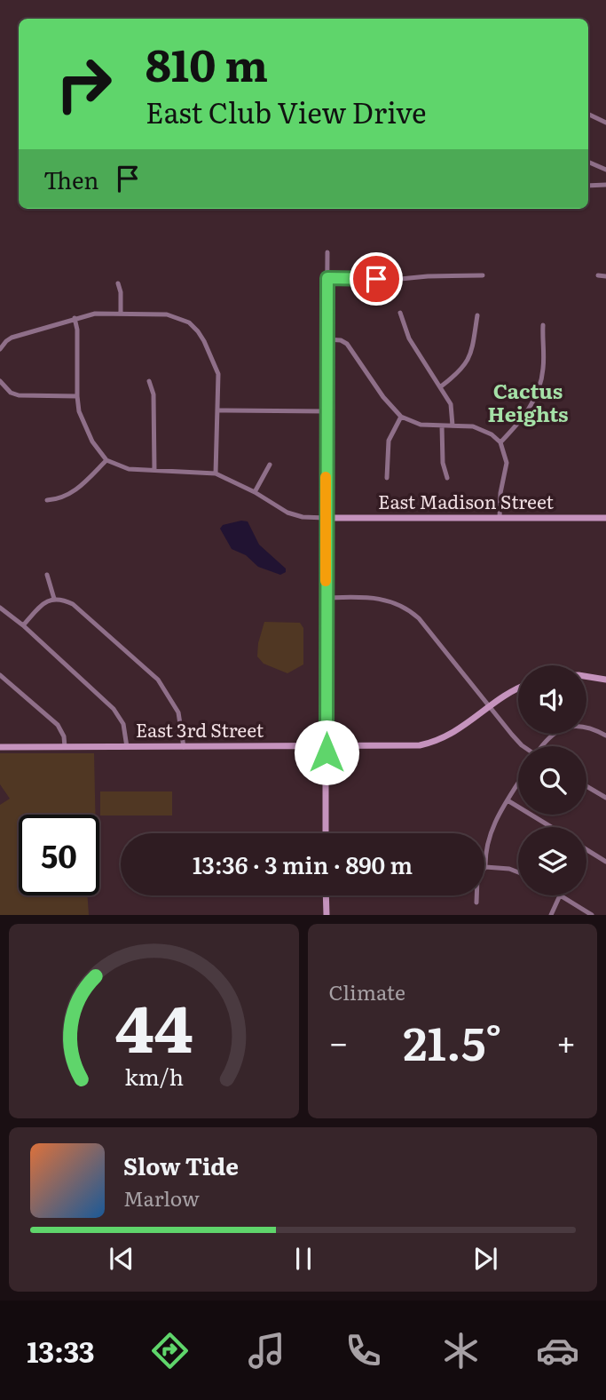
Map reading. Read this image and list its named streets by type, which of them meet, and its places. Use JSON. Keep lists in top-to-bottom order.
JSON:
{
  "streets": {
    "main road": ["East Madison Street", "East 3rd Street"]
  },
  "districts": ["Cactus Heights"],
  "page": {
    "turn": ["810 m", "East Club View Drive"],
    "then": "Then",
    "limit": "50",
    "trip": "13:36 · 3 min · 890 m",
    "tile": "Climate",
    "heat": ["−", "21.5°", "+"],
    "song": ["Slow Tide", "Marlow"],
    "tabs": "13:33",
    "gauge": ["44", "km/h"]
  }
}
